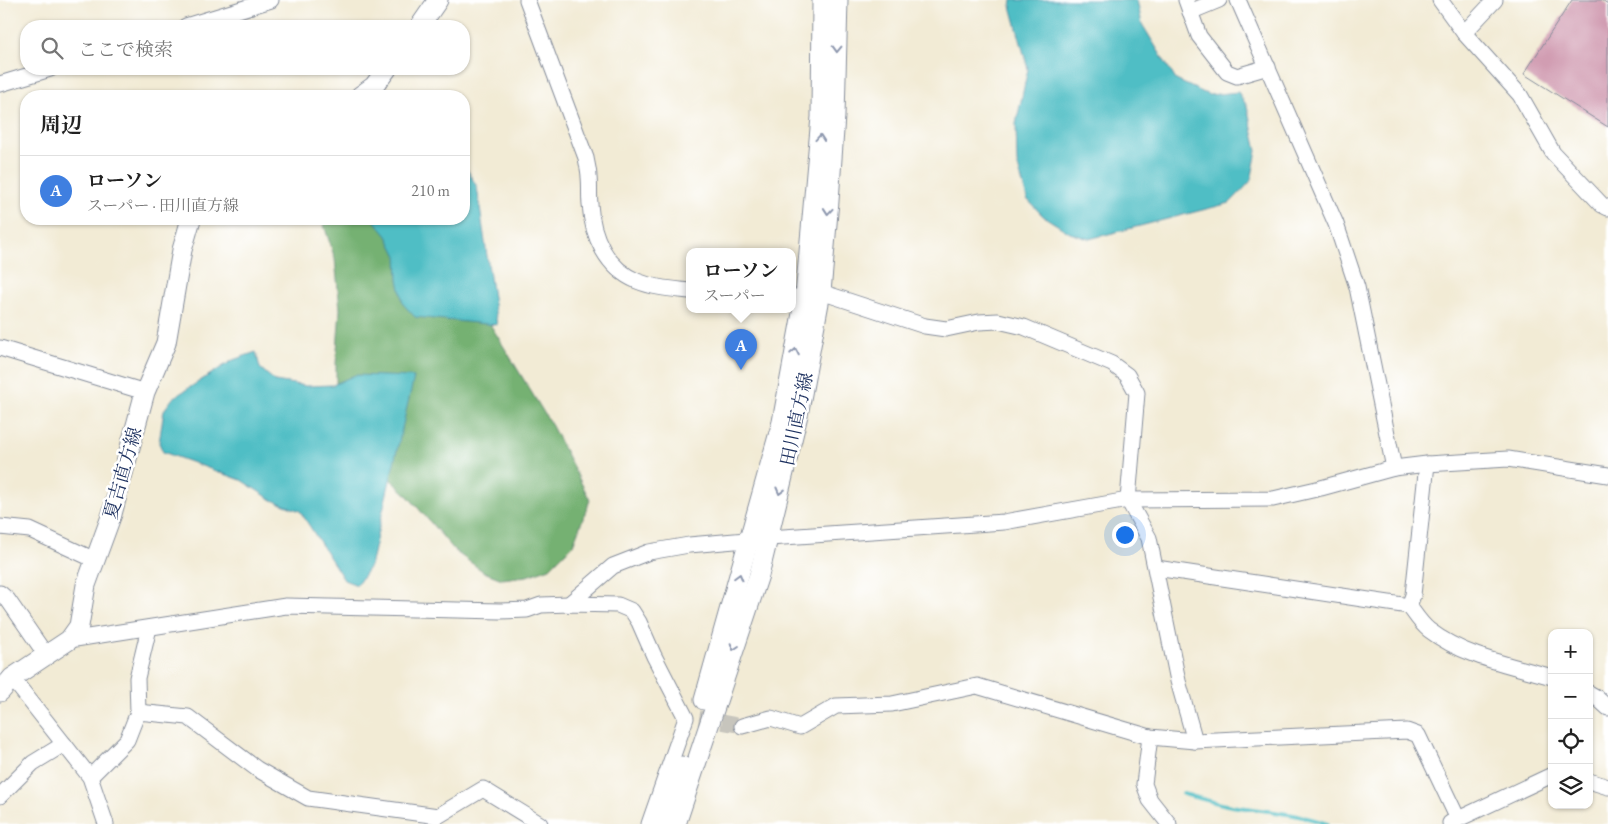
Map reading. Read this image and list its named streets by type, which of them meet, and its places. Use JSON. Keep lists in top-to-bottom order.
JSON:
{
  "streets": {
    "main road": ["田川直方線", "夏吉直方線"]
  },
  "page": {
    "search": "ここで検索",
    "heading": "周辺",
    "list": [
      {
        "mark": "A",
        "name": "ローソン",
        "note": "スーパー · 田川直方線",
        "value": "210 m"
      }
    ],
    "popup": ["ローソン", "スーパー"],
    "pins": "A",
    "map_buttons": ["+", "−"]
  }
}
